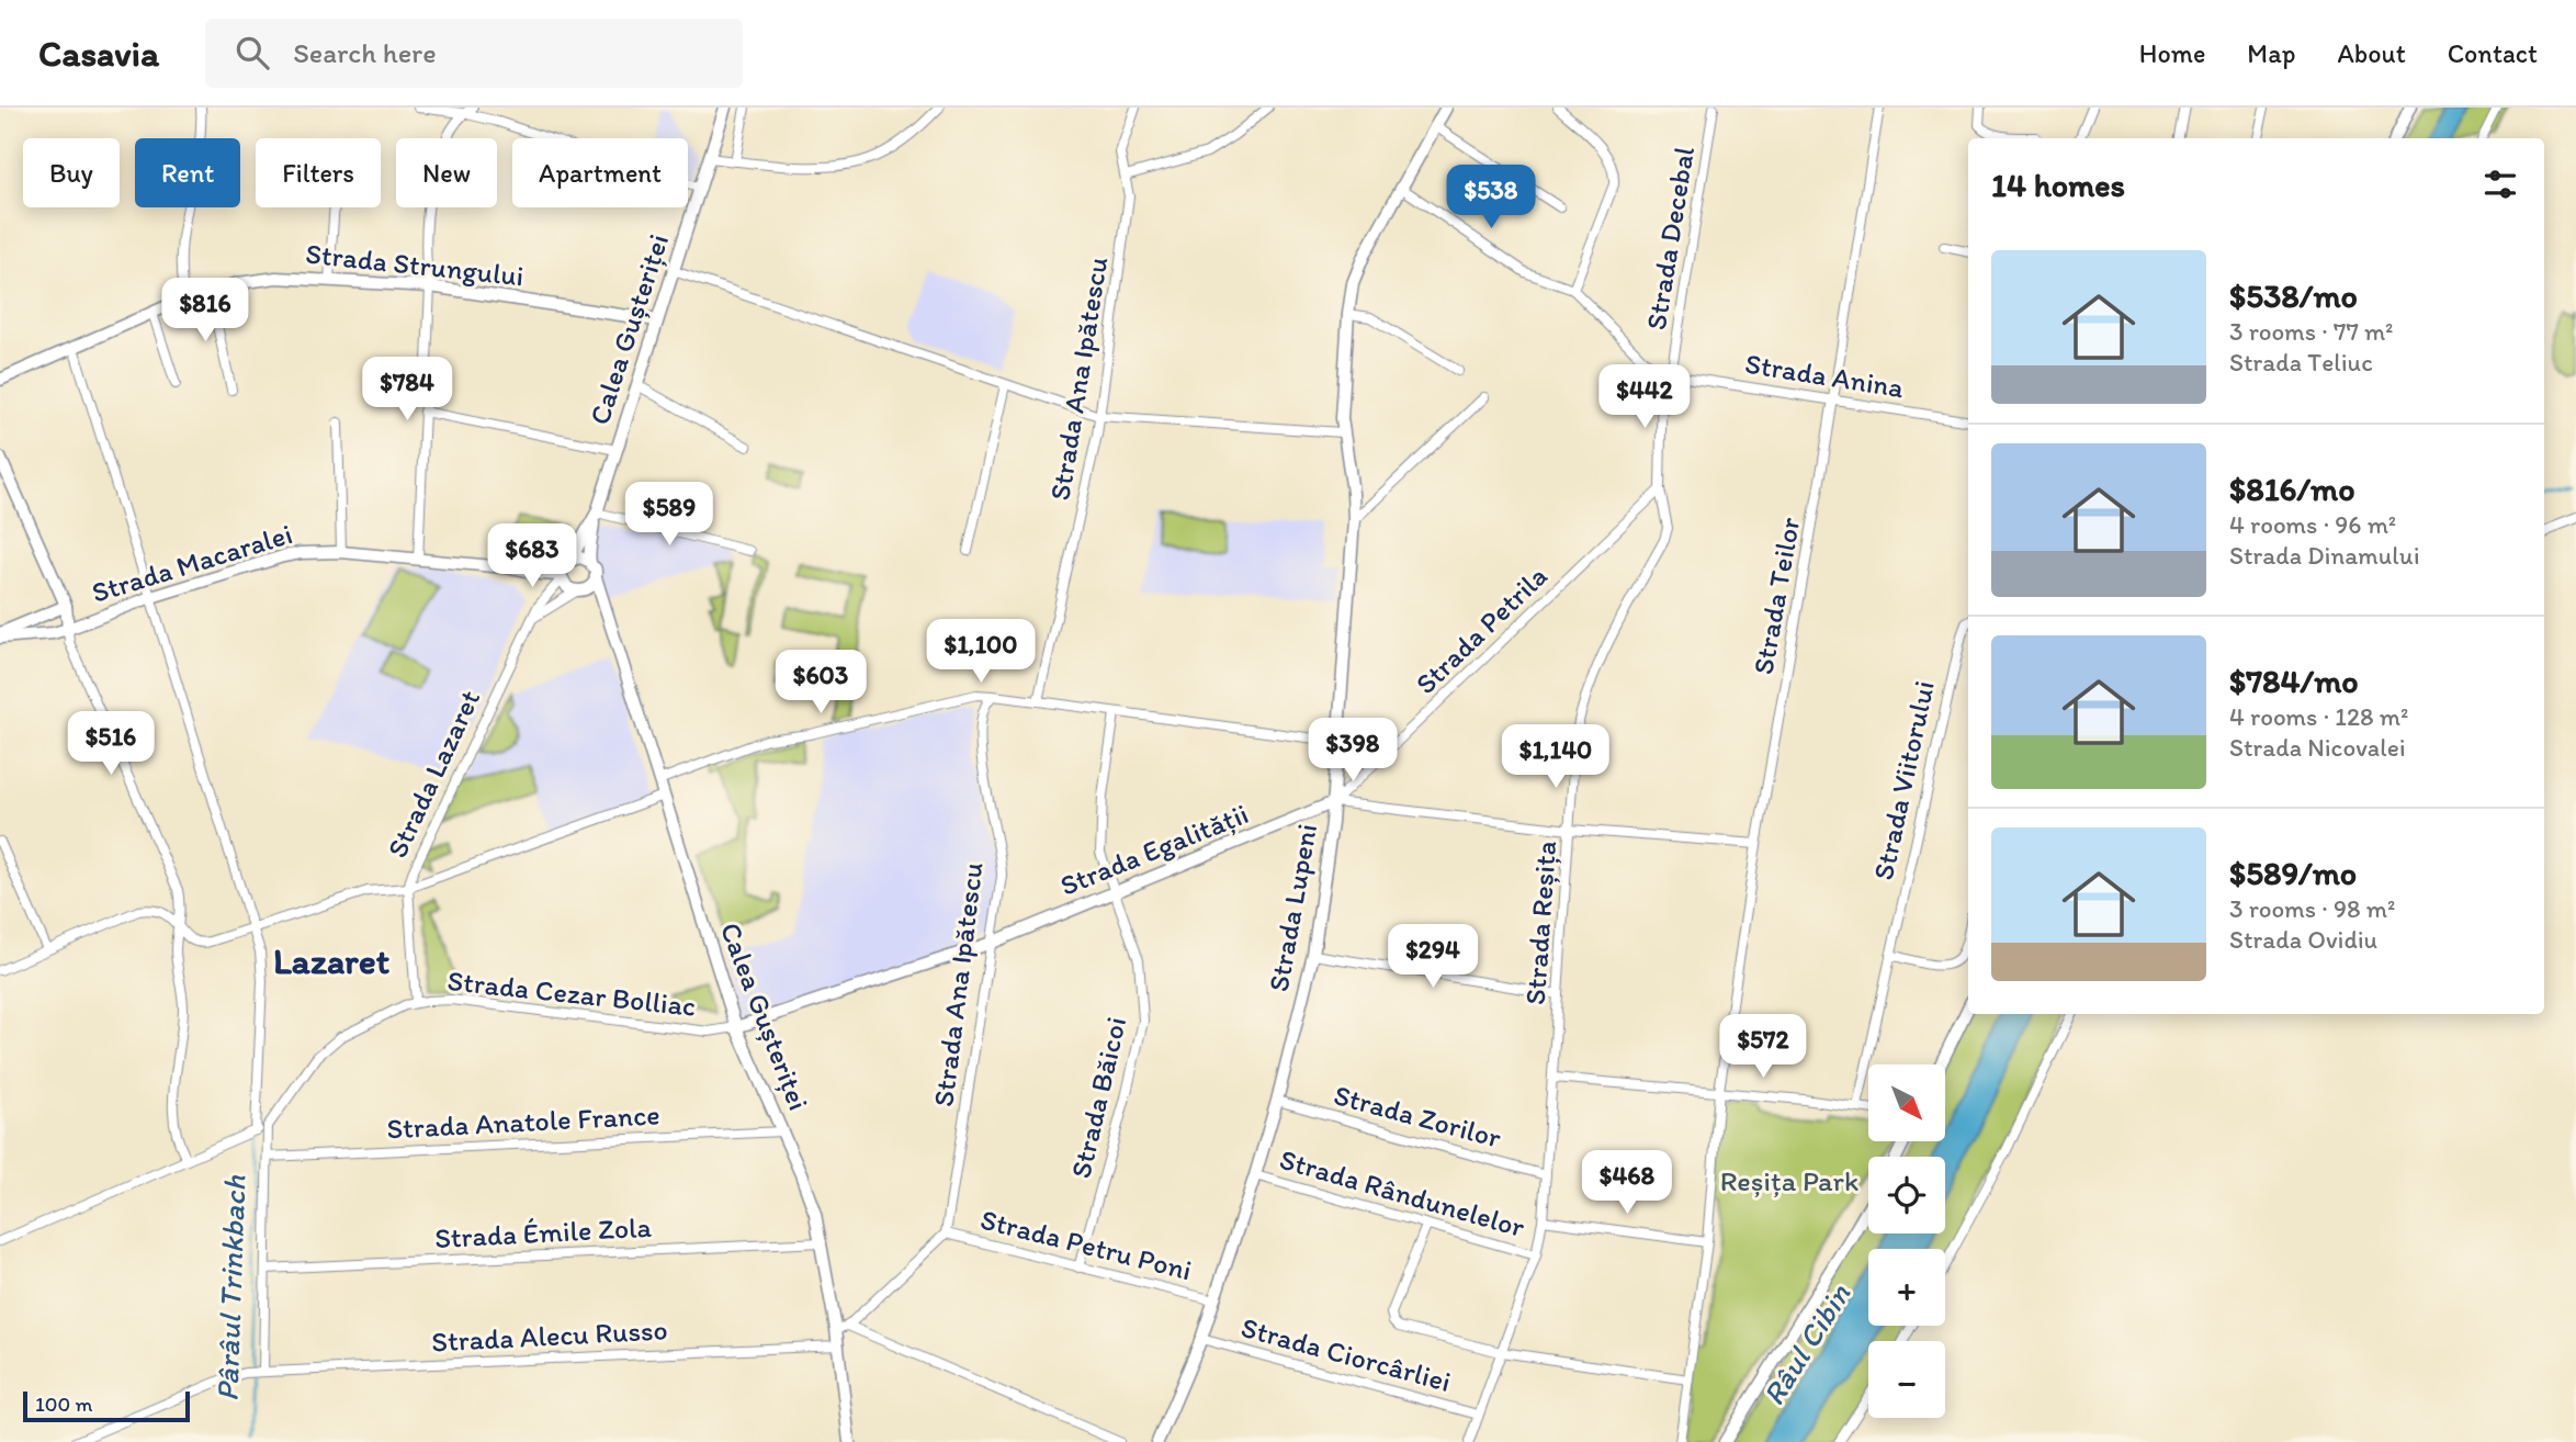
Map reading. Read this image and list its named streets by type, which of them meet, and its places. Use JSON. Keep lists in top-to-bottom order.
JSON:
{
  "streets": {
    "street": [
      "Strada Decebal",
      "Strada Strungului",
      "Calea Gușteriței",
      "Strada Anina",
      "Strada Ana Ipătescu",
      "Strada Macaralei",
      "Strada Teilor",
      "Strada Petrila",
      "Strada Lazaret",
      "Strada Viitorului",
      "Strada Egalității",
      "Strada Lupeni",
      "Strada Reșița",
      "Strada Cezar Bolliac",
      "Strada Băicoi",
      "Strada Zorilor",
      "Strada Anatole France",
      "Strada Rândunelelor",
      "Strada Émile Zola",
      "Strada Petru Poni",
      "Strada Alecu Russo",
      "Strada Ciorcârliei"
    ]
  },
  "crossings": [
    ["Strada Decebal", "Strada Anina"],
    ["Strada Decebal", "Strada Reșița"],
    ["Strada Strungului", "Calea Gușteriței"],
    ["Calea Gușteriței", "Strada Macaralei"],
    ["Calea Gușteriței", "Strada Lazaret"],
    ["Calea Gușteriței", "Strada Egalității"],
    ["Calea Gușteriței", "Strada Cezar Bolliac"],
    ["Calea Gușteriței", "Strada Anatole France"],
    ["Calea Gușteriței", "Strada Émile Zola"],
    ["Calea Gușteriței", "Strada Alecu Russo"],
    ["Strada Anina", "Strada Teilor"],
    ["Strada Anina", "Strada Reșița"],
    ["Strada Ana Ipătescu", "Strada Egalității"],
    ["Strada Ana Ipătescu", "Strada Petru Poni"],
    ["Strada Macaralei", "Strada Lazaret"],
    ["Strada Petrila", "Strada Egalității"],
    ["Strada Petrila", "Strada Lupeni"],
    ["Strada Petrila", "Strada Reșița"],
    ["Strada Lazaret", "Strada Cezar Bolliac"],
    ["Strada Egalității", "Strada Lupeni"],
    ["Strada Egalității", "Strada Cezar Bolliac"],
    ["Strada Egalității", "Strada Băicoi"],
    ["Strada Lupeni", "Strada Zorilor"],
    ["Strada Lupeni", "Strada Rândunelelor"],
    ["Strada Lupeni", "Strada Petru Poni"],
    ["Strada Lupeni", "Strada Ciorcârliei"],
    ["Strada Reșița", "Strada Zorilor"],
    ["Strada Reșița", "Strada Rândunelelor"],
    ["Strada Reșița", "Strada Ciorcârliei"],
    ["Strada Băicoi", "Strada Petru Poni"]
  ],
  "districts": ["Lazaret"],
  "water": ["Pârâul Trinkbach", "Râul Cibin"],
  "parks": ["Reșița Park"],
  "scale_bar": "100 m",
  "north": "bottom right",
  "page": {
    "header": "Casavia",
    "search": "Search here",
    "nav": [
      "Home",
      "Map",
      "About",
      "Contact"
    ],
    "chip": [
      "Buy",
      "Rent",
      "Filters",
      "New",
      "Apartment"
    ],
    "heading": "14 homes",
    "price": [
      "$538",
      "$816",
      "$784",
      "$442",
      "$589",
      "$683",
      "$1,100",
      "$603",
      "$516",
      "$398",
      "$1,140",
      "$294",
      "$572",
      "$468"
    ],
    "list": [
      {
        "name": "$538/mo",
        "note": "3 rooms · 77 m² · Strada Teliuc"
      },
      {
        "name": "$816/mo",
        "note": "4 rooms · 96 m² · Strada Dinamului"
      },
      {
        "name": "$784/mo",
        "note": "4 rooms · 128 m² · Strada Nicovalei"
      },
      {
        "name": "$589/mo",
        "note": "3 rooms · 98 m² · Strada Ovidiu"
      }
    ],
    "map_buttons": ["+", "−"],
    "scale": "100 m"
  }
}
